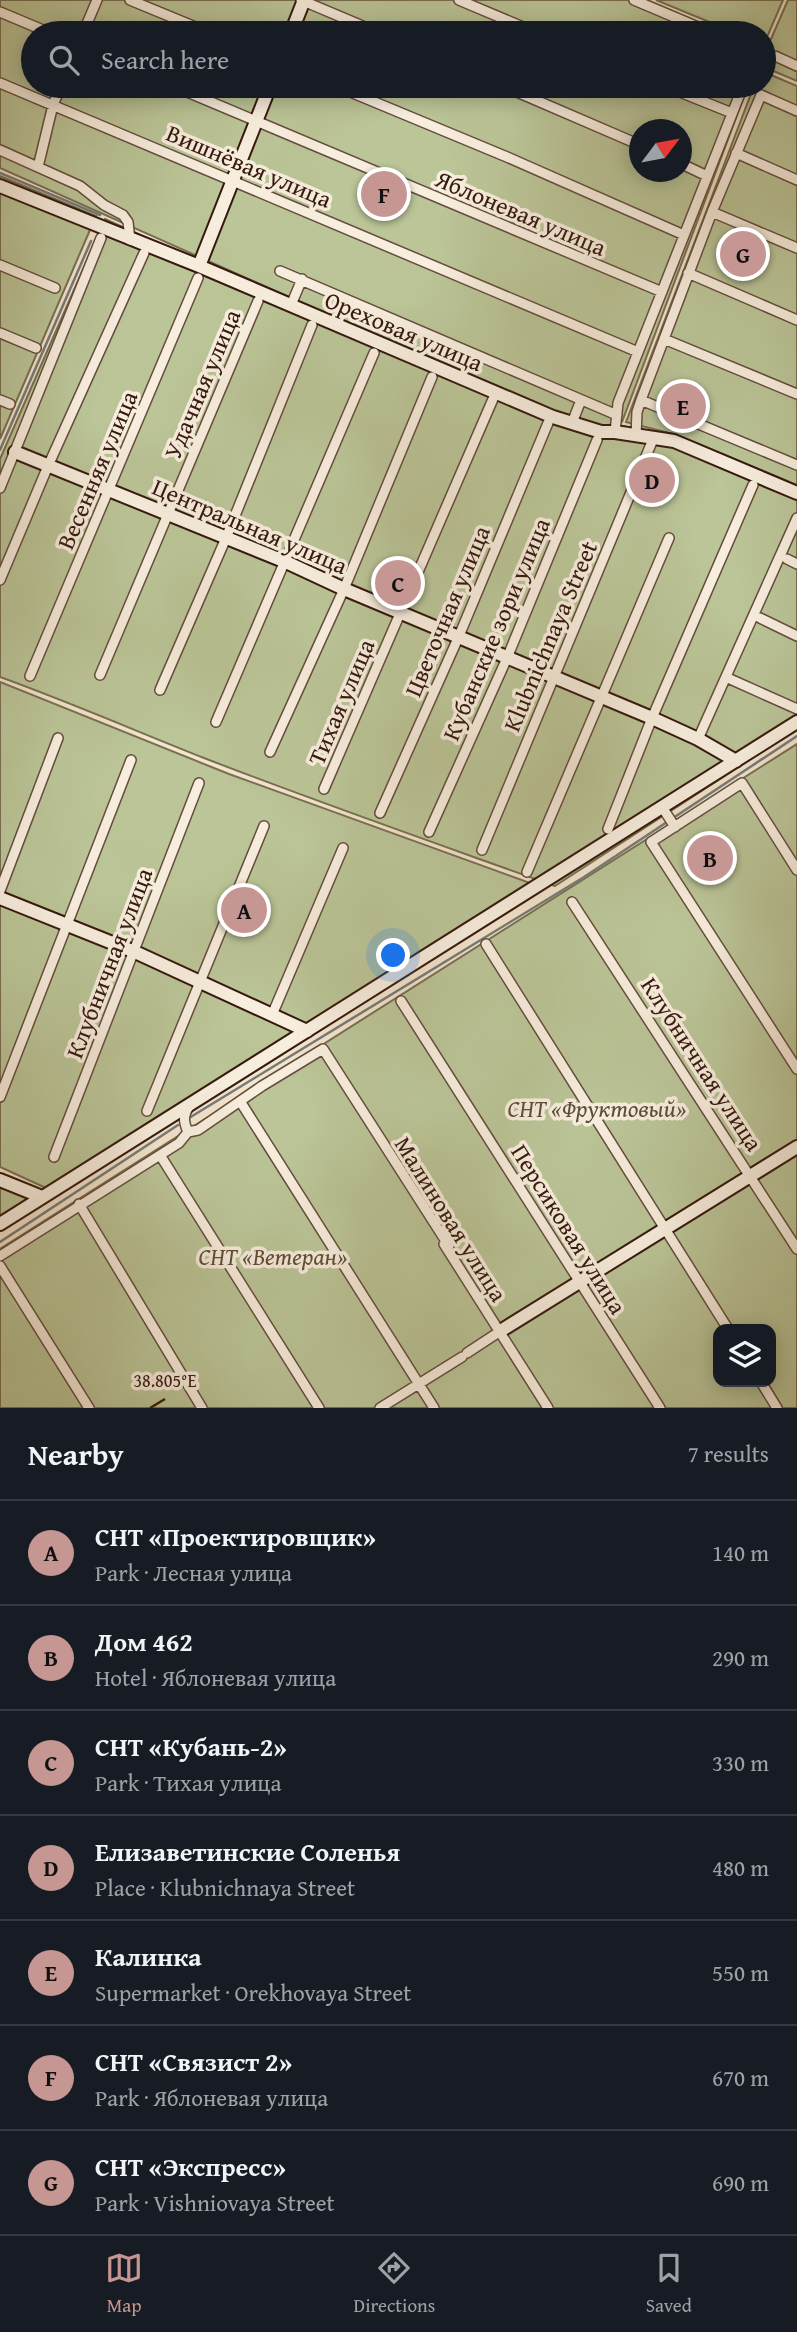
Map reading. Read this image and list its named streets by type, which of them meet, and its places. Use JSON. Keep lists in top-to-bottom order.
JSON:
{
  "streets": {
    "street": [
      "Вишнёвая улица",
      "Яблоневая улица",
      "Ореховая улица",
      "Удачная улица",
      "Весенняя улица",
      "Центральная улица",
      "Цветочная улица",
      "Кубанские зори улица",
      "Klubnichnaya Street",
      "Тихая улица",
      "Клубничная улица",
      "Малиновая улица",
      "Персиковая улица"
    ]
  },
  "crossings": [
    ["Ореховая улица", "Весенняя улица"],
    ["Ореховая улица", "Klubnichnaya Street"],
    ["Удачная улица", "Центральная улица"],
    ["Весенняя улица", "Центральная улица"],
    ["Центральная улица", "Цветочная улица"],
    ["Центральная улица", "Кубанские зори улица"],
    ["Центральная улица", "Klubnichnaya Street"],
    ["Центральная улица", "Тихая улица"]
  ],
  "parks": ["СНТ «Фруктовый»", "СНТ «Ветеран»"],
  "north": "top right",
  "page": {
    "search": "Search here",
    "pins": [
      "F",
      "G",
      "E",
      "D",
      "C",
      "B",
      "A"
    ],
    "heading": ["Nearby", "7 results"],
    "list": [
      {
        "mark": "A",
        "name": "СНТ «Проектировщик»",
        "note": "Park · Лесная улица",
        "value": "140 m"
      },
      {
        "mark": "B",
        "name": "Дом 462",
        "note": "Hotel · Яблоневая улица",
        "value": "290 m"
      },
      {
        "mark": "C",
        "name": "СНТ «Кубань-2»",
        "note": "Park · Тихая улица",
        "value": "330 m"
      },
      {
        "mark": "D",
        "name": "Елизаветинские Соленья",
        "note": "Place · Klubnichnaya Street",
        "value": "480 m"
      },
      {
        "mark": "E",
        "name": "Калинка",
        "note": "Supermarket · Orekhovaya Street",
        "value": "550 m"
      },
      {
        "mark": "F",
        "name": "СНТ «Связист 2»",
        "note": "Park · Яблоневая улица",
        "value": "670 m"
      },
      {
        "mark": "G",
        "name": "СНТ «Экспресс»",
        "note": "Park · Vishniovaya Street",
        "value": "690 m"
      }
    ],
    "nav": ["Map", "Directions", "Saved"]
  },
  "coordinates": ["38.805°E"]
}
